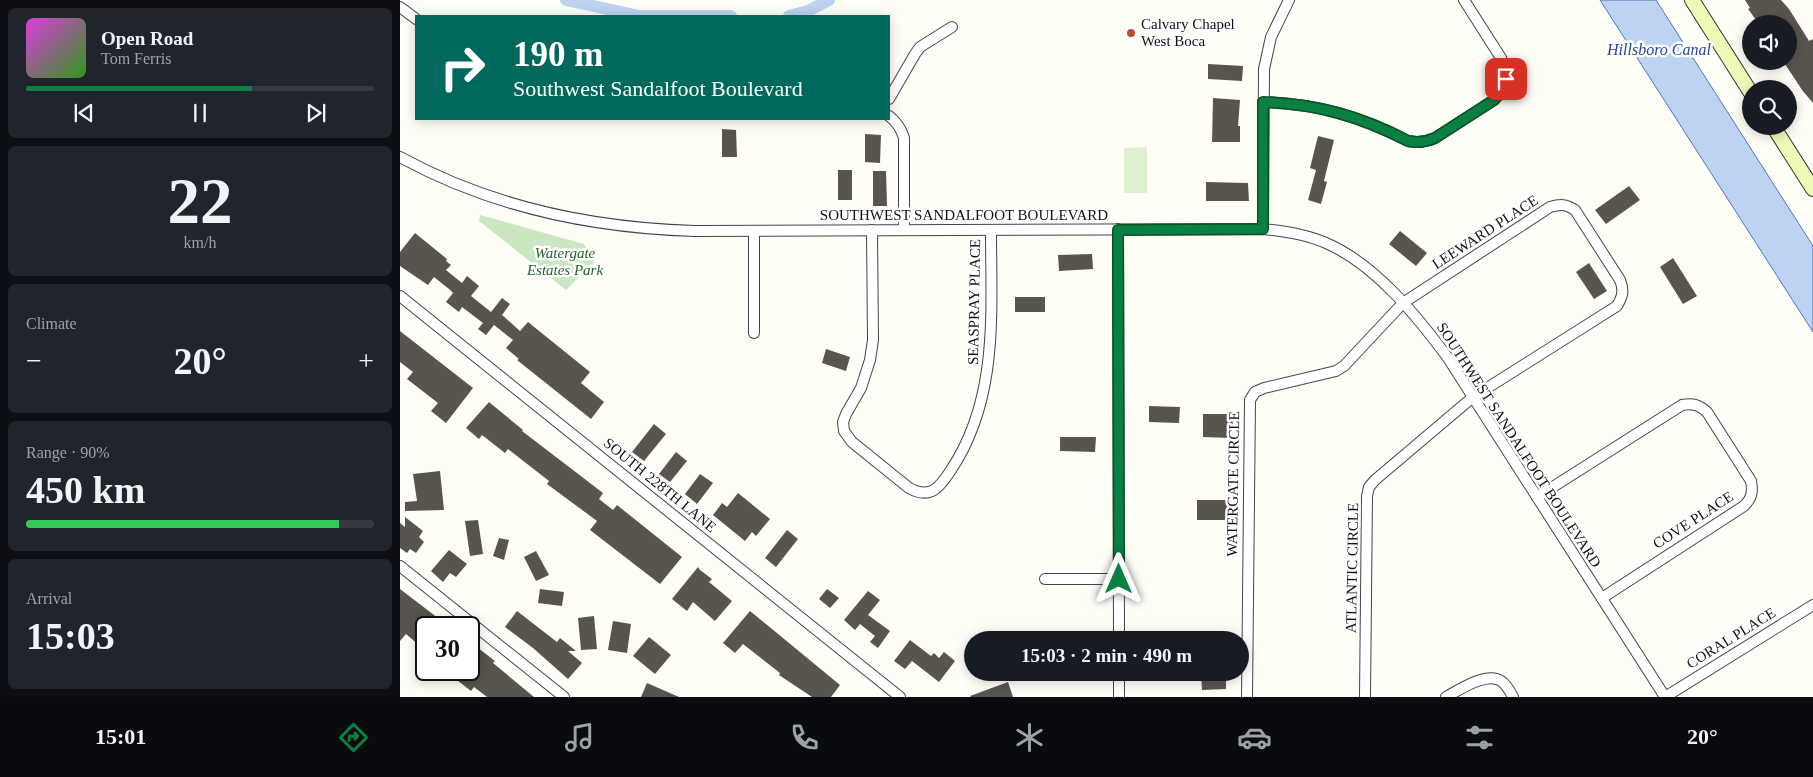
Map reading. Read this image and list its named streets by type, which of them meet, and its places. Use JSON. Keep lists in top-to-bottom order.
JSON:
{
  "streets": {
    "street": [
      "SOUTHWEST SANDALFOOT BOULEVARD",
      "LEEWARD PLACE",
      "SEASPRAY PLACE",
      "WATERGATE CIRCLE",
      "SOUTH 228TH LANE",
      "COVE PLACE",
      "ATLANTIC CIRCLE",
      "CORAL PLACE"
    ]
  },
  "crossings": [
    ["SOUTHWEST SANDALFOOT BOULEVARD", "LEEWARD PLACE"],
    ["SOUTHWEST SANDALFOOT BOULEVARD", "SEASPRAY PLACE"],
    ["SOUTHWEST SANDALFOOT BOULEVARD", "WATERGATE CIRCLE"],
    ["SOUTHWEST SANDALFOOT BOULEVARD", "COVE PLACE"],
    ["SOUTHWEST SANDALFOOT BOULEVARD", "ATLANTIC CIRCLE"],
    ["SOUTHWEST SANDALFOOT BOULEVARD", "CORAL PLACE"],
    ["LEEWARD PLACE", "WATERGATE CIRCLE"],
    ["LEEWARD PLACE", "ATLANTIC CIRCLE"]
  ],
  "water": ["Hillsboro Canal"],
  "parks": ["Watergate Estates Park"],
  "places": ["Calvary Chapel West Boca"],
  "page": {
    "turn": ["190 m", "Southwest Sandalfoot Boulevard"],
    "song": ["Open Road", "Tom Ferris"],
    "tile": [
      ["22", "km/h"],
      "Climate",
      ["Range · 90%", "450 km"],
      ["Arrival", "15:03"]
    ],
    "heat": ["−", "20°", "+"],
    "limit": "30",
    "trip": "15:03 · 2 min · 490 m",
    "tabs": ["15:01", "20°"]
  }
}
